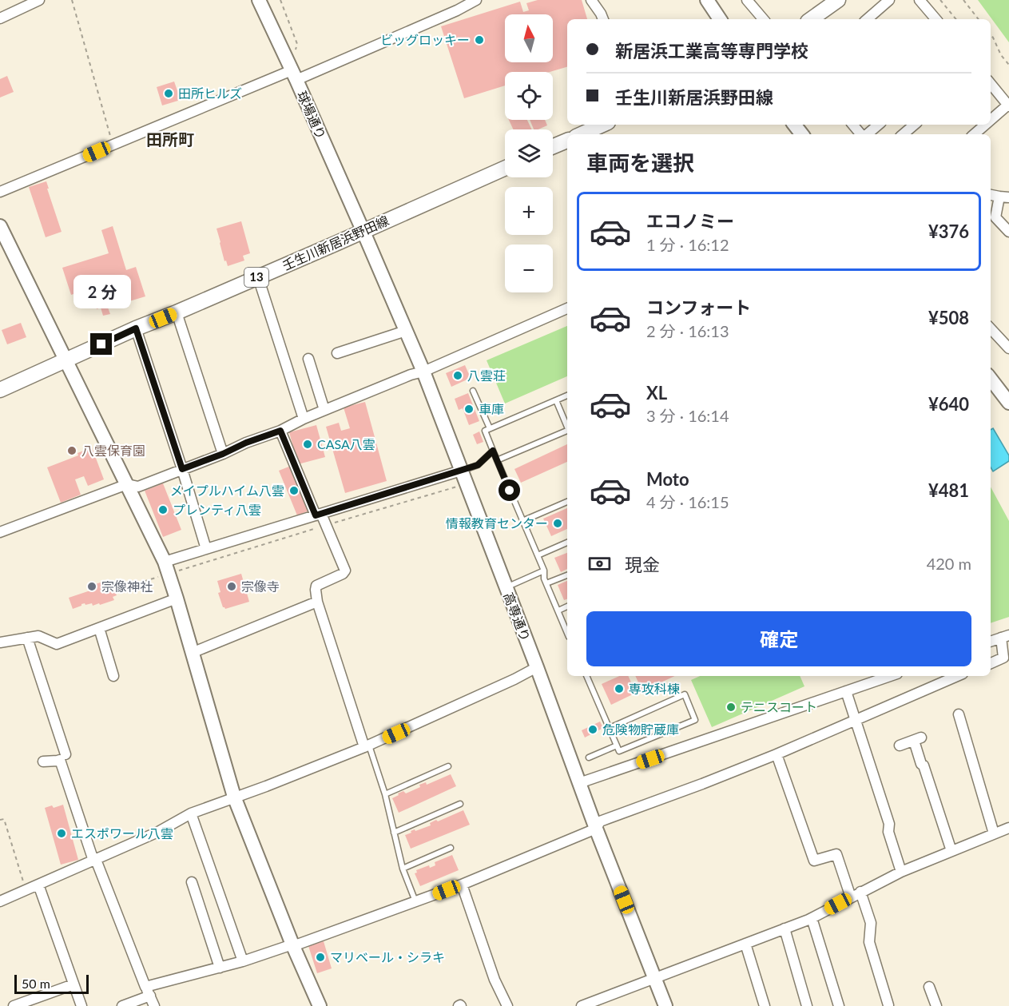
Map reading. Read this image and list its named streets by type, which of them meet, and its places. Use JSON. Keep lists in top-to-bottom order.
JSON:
{
  "streets": {
    "main road": ["壬生川新居浜野田線", "13"],
    "street": ["球場通り", "高専通り"]
  },
  "crossings": [
    ["球場通り", "壬生川新居浜野田線"],
    ["球場通り", "高専通り"],
    ["壬生川新居浜野田線", "高専通り"]
  ],
  "districts": ["田所町"],
  "places": [
    "ビッグロッキー",
    "田所ヒルズ",
    "八雲荘",
    "車庫",
    "CASA八雲",
    "八雲保育園",
    "メイプルハイム八雲",
    "プレンティ八雲",
    "情報教育センター",
    "宗像神社",
    "宗像寺",
    "専攻科棟",
    "テニスコート",
    "危険物貯蔵庫",
    "エスポワール八雲",
    "マリベール・シラキ"
  ],
  "scale_bar": "50 m",
  "north": "top",
  "page": {
    "map_buttons": ["+", "−"],
    "banner": ["新居浜工業高等専門学校", "壬生川新居浜野田線"],
    "heading": "車両を選択",
    "list": [
      {
        "name": "エコノミー",
        "note": "1 分 · 16:12",
        "value": "¥376"
      },
      {
        "name": "コンフォート",
        "note": "2 分 · 16:13",
        "value": "¥508"
      },
      {
        "name": "XL",
        "note": "3 分 · 16:14",
        "value": "¥640"
      },
      {
        "name": "Moto",
        "note": "4 分 · 16:15",
        "value": "¥481"
      }
    ],
    "bubble": "2 分",
    "pay": ["現金", "420 m"],
    "buttons": "確定",
    "scale": "50 m"
  }
}
